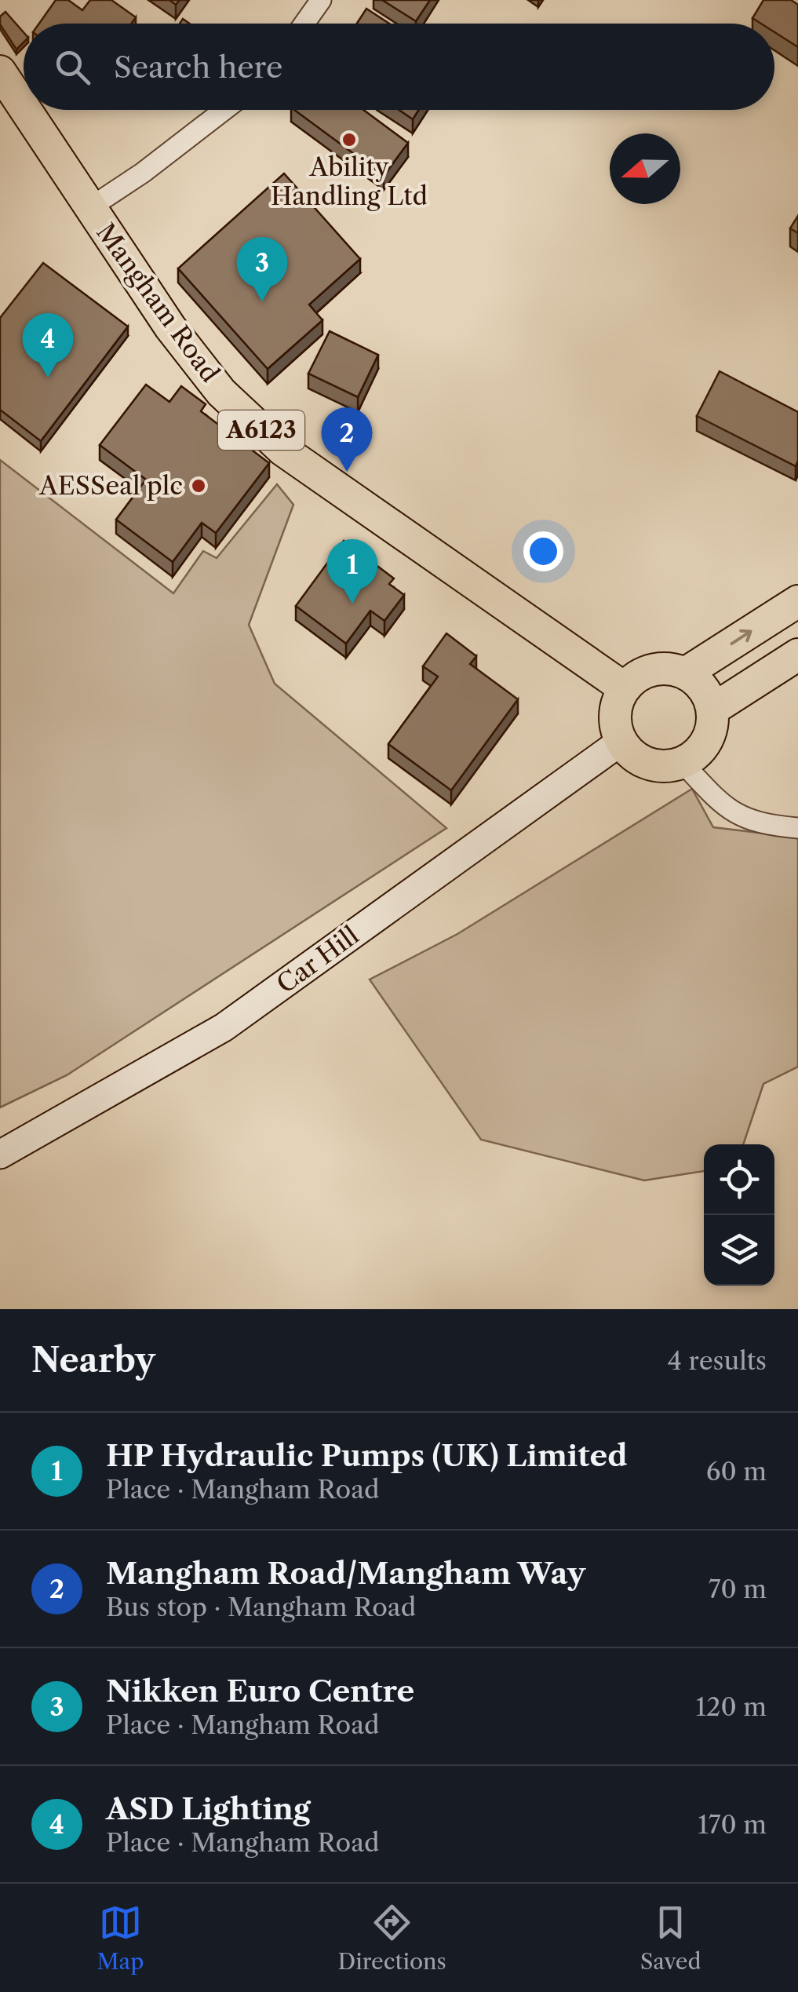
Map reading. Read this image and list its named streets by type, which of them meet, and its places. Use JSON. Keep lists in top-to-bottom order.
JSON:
{
  "streets": {
    "main road": ["Mangham Road", "A6123", "Car Hill"]
  },
  "crossings": [
    ["Mangham Road", "Car Hill"]
  ],
  "places": ["Ability Handling Ltd", "AESSeal plc"],
  "north": "left",
  "page": {
    "search": "Search here",
    "pins": [
      "3",
      "4",
      "2",
      "1"
    ],
    "heading": ["Nearby", "4 results"],
    "list": [
      {
        "mark": "1",
        "name": "HP Hydraulic Pumps (UK) Limited",
        "note": "Place · Mangham Road",
        "value": "60 m"
      },
      {
        "mark": "2",
        "name": "Mangham Road/Mangham Way",
        "note": "Bus stop · Mangham Road",
        "value": "70 m"
      },
      {
        "mark": "3",
        "name": "Nikken Euro Centre",
        "note": "Place · Mangham Road",
        "value": "120 m"
      },
      {
        "mark": "4",
        "name": "ASD Lighting",
        "note": "Place · Mangham Road",
        "value": "170 m"
      }
    ],
    "nav": ["Map", "Directions", "Saved"]
  }
}
